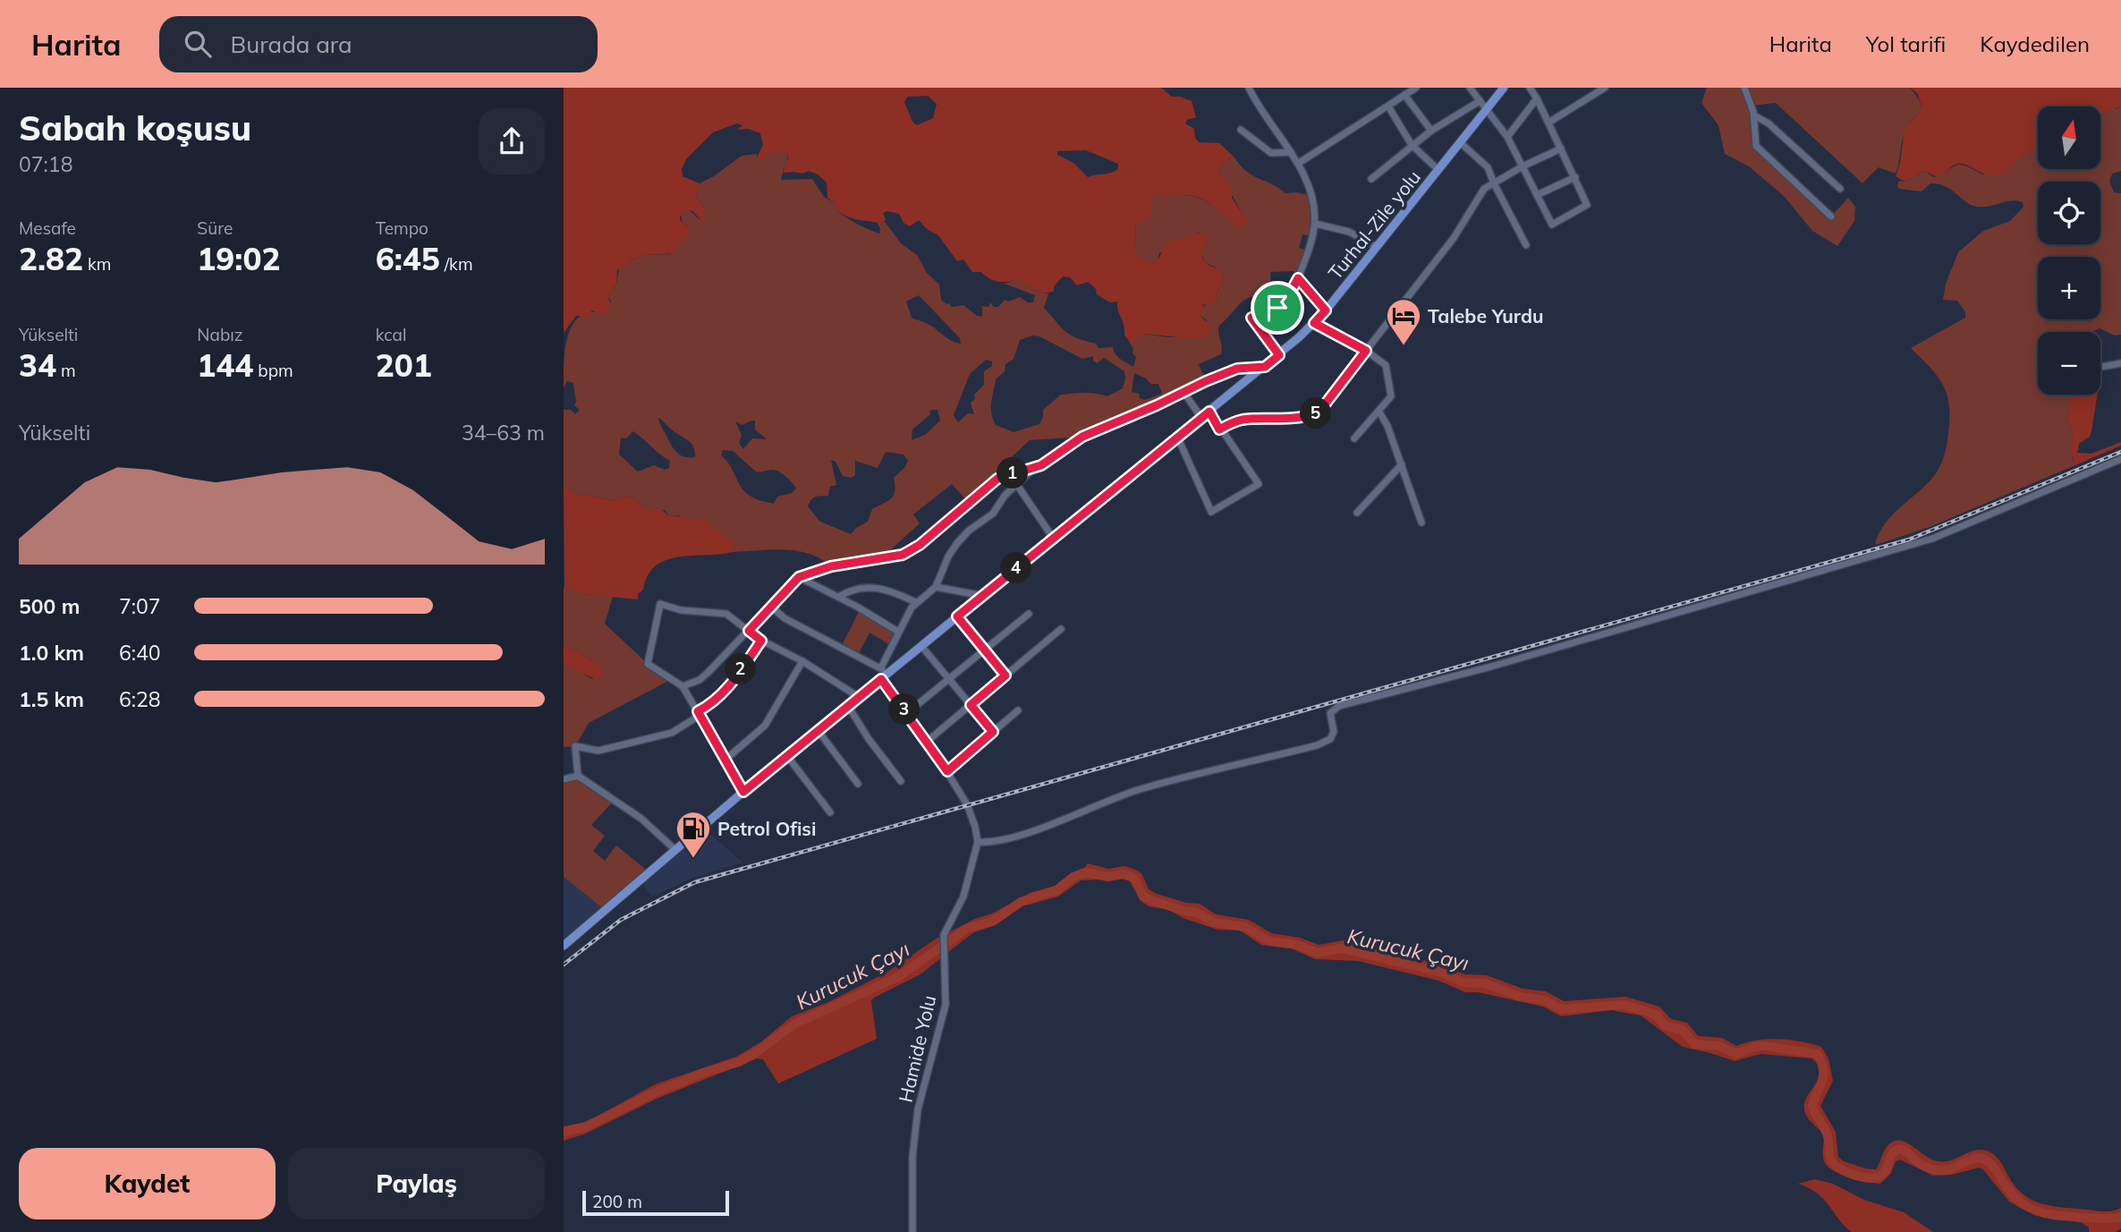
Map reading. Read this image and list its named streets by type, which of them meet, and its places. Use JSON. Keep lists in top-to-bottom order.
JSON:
{
  "streets": {
    "main road": ["Turhal-Zile yolu"],
    "street": ["Hamide Yolu"]
  },
  "water": ["Kurucuk Çayı"],
  "places": {
    "hotel": ["Talebe Yurdu"],
    "fuel station": ["Petrol Ofisi"]
  },
  "scale_bar": "200 m",
  "north": "top",
  "page": {
    "header": "Harita",
    "search": "Burada ara",
    "nav": ["Harita", "Yol tarifi", "Kaydedilen"],
    "heading": ["Sabah koşusu", "07:18"],
    "map_buttons": ["+", "−"],
    "stats": [
      ["Mesafe", "2.82 km"],
      ["Süre", "19:02"],
      ["Tempo", "6:45 /km"],
      ["Yükselti", "34 m"],
      ["Nabız", "144 bpm"],
      ["kcal", "201"]
    ],
    "pins": [
      "5",
      "1",
      "4",
      "2",
      "3"
    ],
    "chart": ["Yükselti", "34–63 m"],
    "list": [
      {
        "name": "500 m",
        "note": "7:07"
      },
      {
        "name": "1.0 km",
        "note": "6:40"
      },
      {
        "name": "1.5 km",
        "note": "6:28"
      }
    ],
    "buttons": ["Kaydet", "Paylaş"],
    "scale": "200 m"
  }
}
